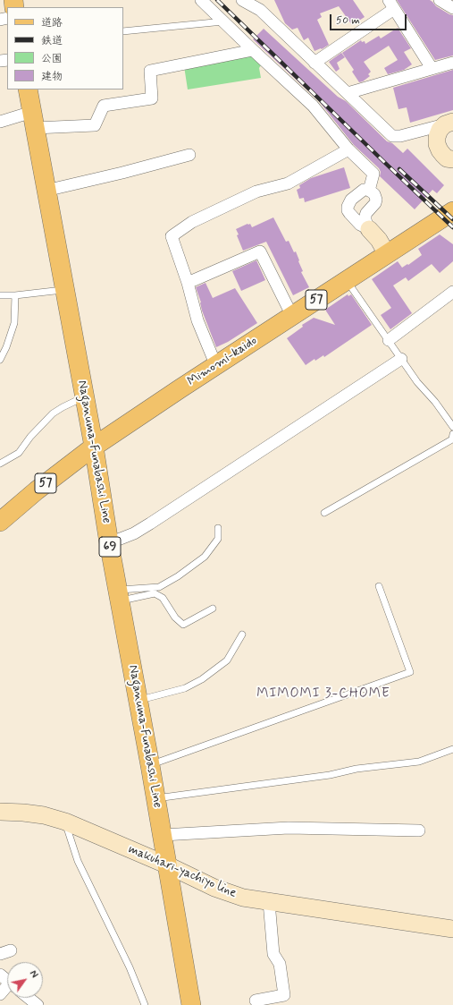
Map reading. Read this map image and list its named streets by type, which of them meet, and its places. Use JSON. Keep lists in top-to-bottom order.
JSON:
{
  "streets": {
    "main road": [
      "57",
      "Mimomi-kaido",
      "Naganuma-Funabashi Line",
      "69",
      "makuhari-yachiyo line"
    ]
  },
  "crossings": [
    ["Mimomi-kaido", "Naganuma-Funabashi Line"],
    ["Naganuma-Funabashi Line", "makuhari-yachiyo line"]
  ],
  "districts": ["MIMOMI 3-CHOME"],
  "legend": [
    "道路",
    "鉄道",
    "公園",
    "建物"
  ],
  "scale_bar": "50 m",
  "north": "top right"
}
